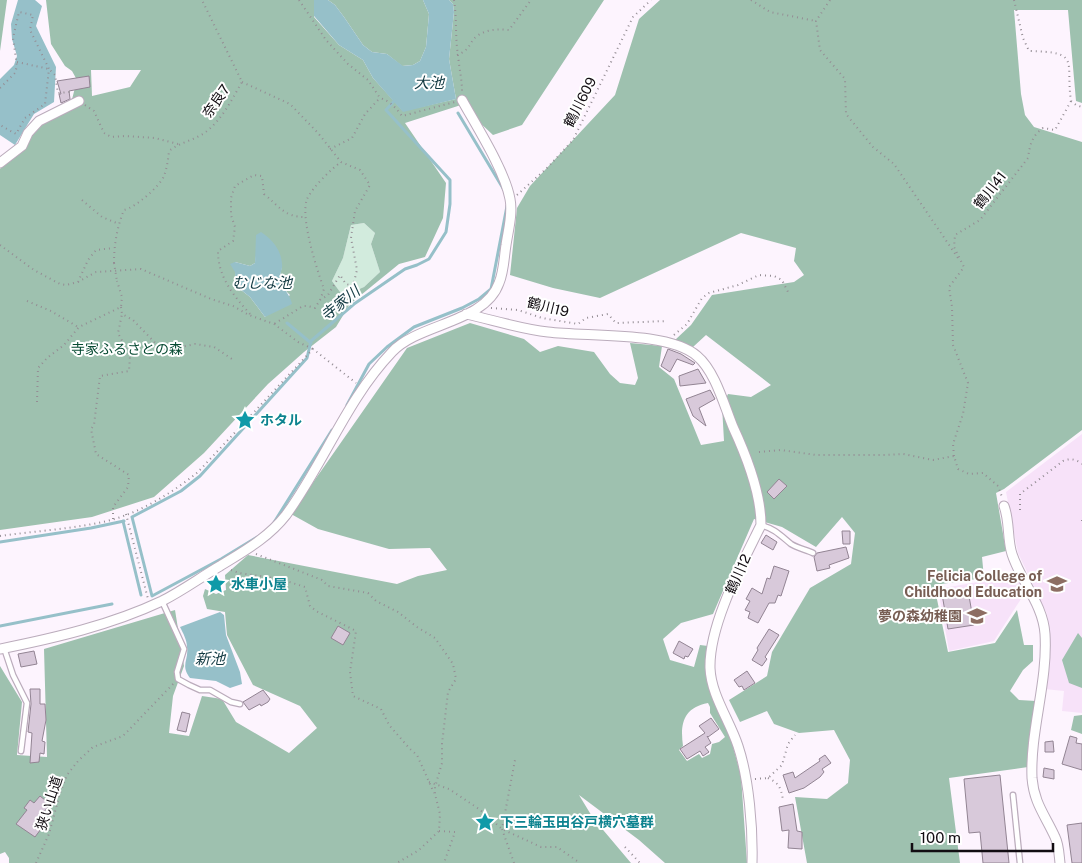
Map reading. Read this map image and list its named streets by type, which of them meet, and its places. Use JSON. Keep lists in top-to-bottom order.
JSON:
{
  "streets": {
    "street": ["鶴川12"],
    "path": [
      "奈良7",
      "鶴川609",
      "鶴川41",
      "鶴川19",
      "狭い山道"
    ]
  },
  "water": [
    "大池",
    "むじな池",
    "寺家川",
    "新池"
  ],
  "parks": ["寺家ふるさとの森"],
  "places": {
    "place": ["ホタル", "水車小屋", "下三輪玉田谷戸横穴墓群"],
    "school or university": ["Felicia College of Childhood Education", "夢の森幼稚園"]
  },
  "scale_bar": "100 m"
}
